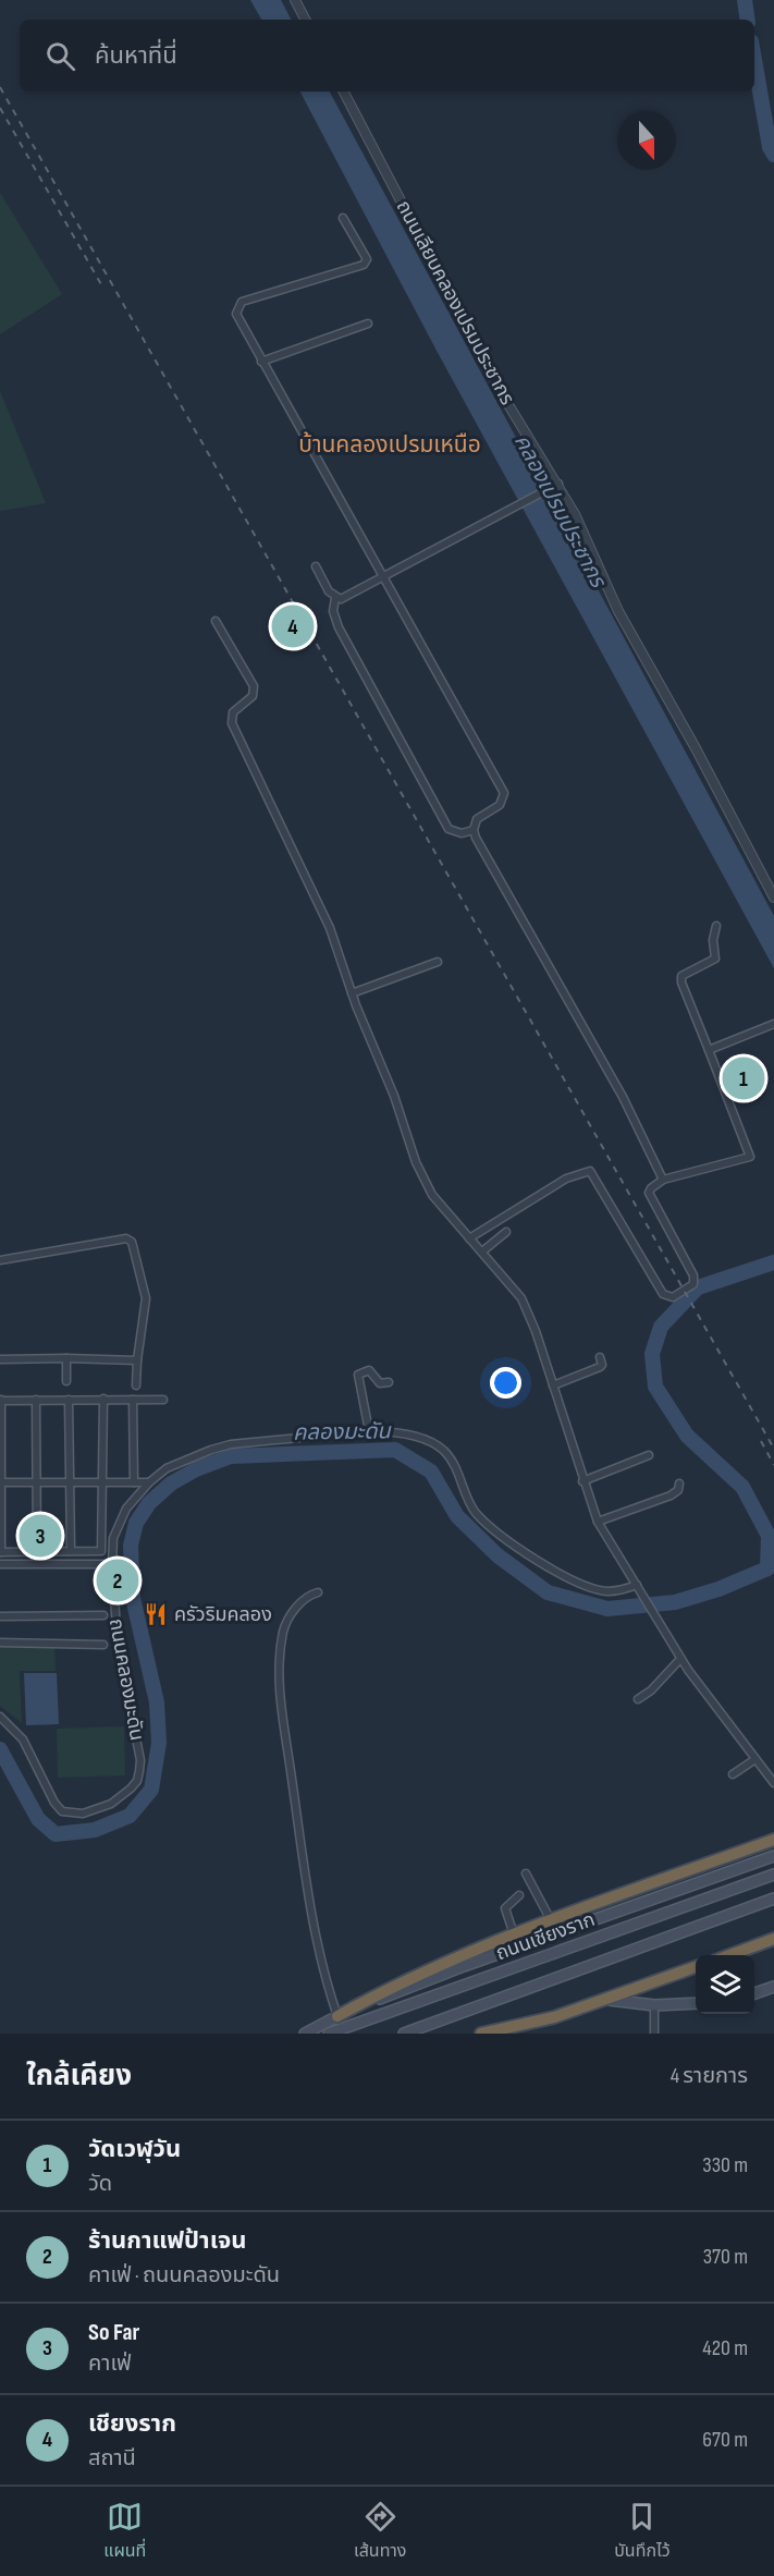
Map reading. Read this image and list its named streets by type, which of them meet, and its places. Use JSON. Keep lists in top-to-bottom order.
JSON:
{
  "streets": {
    "main road": ["ถนนเชียงราก"],
    "street": ["ถนนเลียบคลองเปรมประชากร", "ถนนคลองมะดัน"]
  },
  "districts": ["บ้านคลองเปรมเหนือ"],
  "water": ["คลองเปรมประชากร", "คลองมะดัน"],
  "places": {
    "restaurant": ["ครัวริมคลอง"]
  },
  "north": "bottom",
  "page": {
    "search": "ค้นหาที่นี่",
    "pins": [
      "4",
      "1",
      "3",
      "2"
    ],
    "heading": ["ใกล้เคียง", "4 รายการ"],
    "list": [
      {
        "mark": "1",
        "name": "วัดเวฬุวัน",
        "note": "วัด",
        "value": "330 m"
      },
      {
        "mark": "2",
        "name": "ร้านกาแฟป้าเจน",
        "note": "คาเฟ่ · ถนนคลองมะดัน",
        "value": "370 m"
      },
      {
        "mark": "3",
        "name": "So Far",
        "note": "คาเฟ่",
        "value": "420 m"
      },
      {
        "mark": "4",
        "name": "เชียงราก",
        "note": "สถานี",
        "value": "670 m"
      }
    ],
    "nav": ["แผนที่", "เส้นทาง", "บันทึกไว้"]
  }
}
